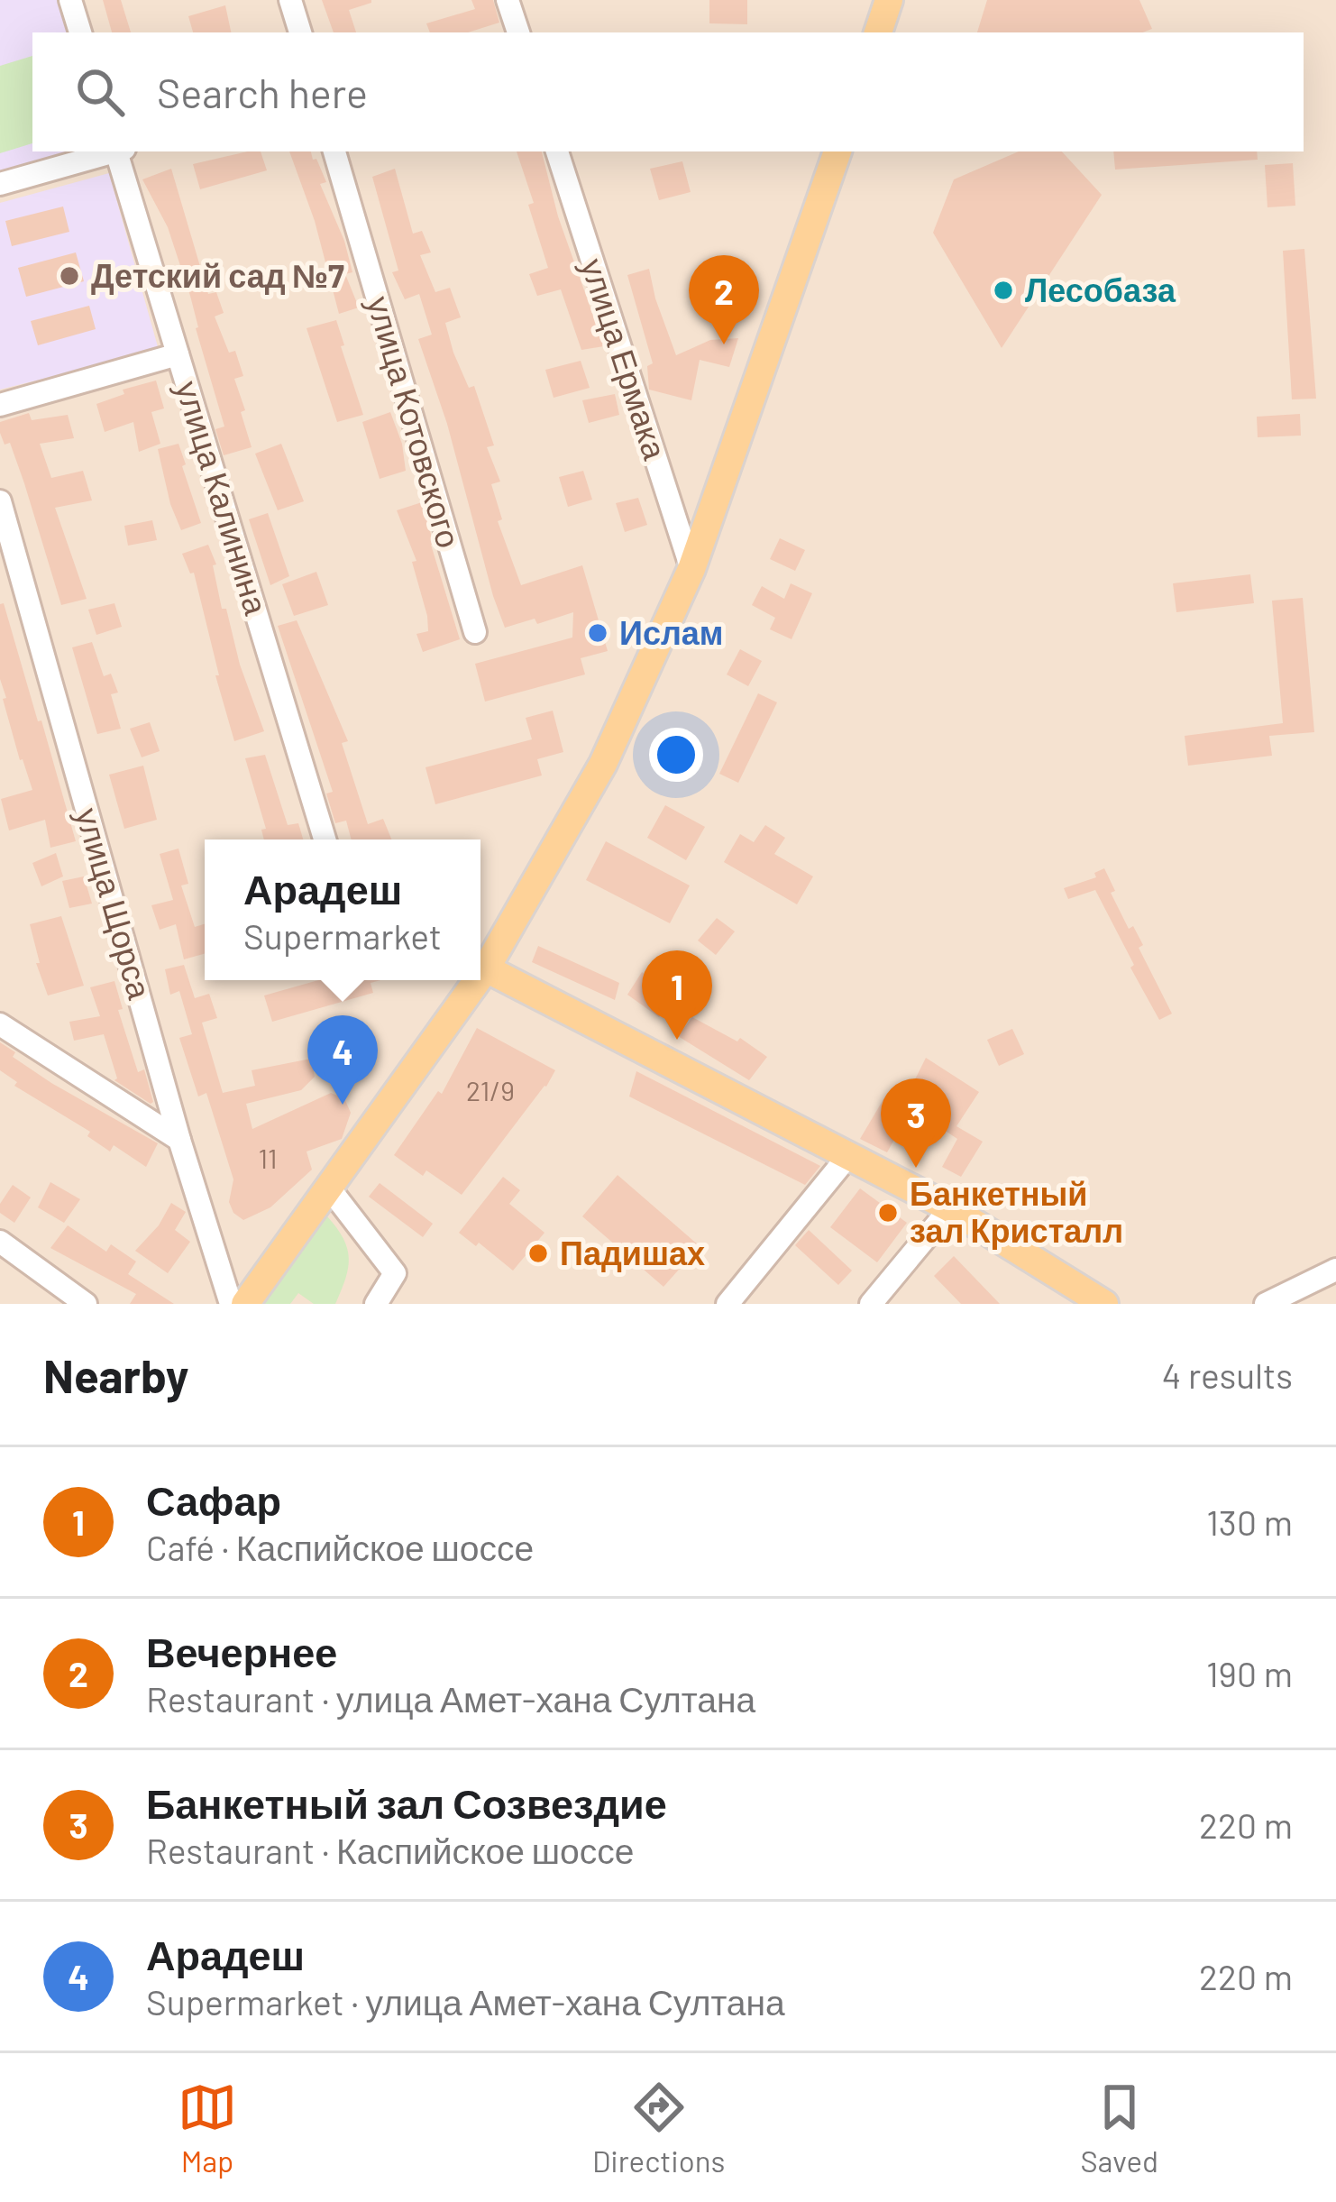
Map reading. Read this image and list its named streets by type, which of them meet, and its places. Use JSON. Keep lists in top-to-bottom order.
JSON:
{
  "streets": {
    "street": [
      "улица Ермака",
      "улица Котовского",
      "улица Калинина",
      "улица Щорса"
    ]
  },
  "places": [
    "Детский сад №7",
    "Лесобаза",
    "Ислам",
    "Банкетный зал Кристалл",
    "Падишах"
  ],
  "house_numbers": ["21/9", "11"],
  "page": {
    "search": "Search here",
    "pins": [
      "2",
      "1",
      "4",
      "3"
    ],
    "popup": ["Арадеш", "Supermarket"],
    "heading": ["Nearby", "4 results"],
    "list": [
      {
        "mark": "1",
        "name": "Сафар",
        "note": "Café · Каспийское шоссе",
        "value": "130 m"
      },
      {
        "mark": "2",
        "name": "Вечернее",
        "note": "Restaurant · улица Амет-хана Султана",
        "value": "190 m"
      },
      {
        "mark": "3",
        "name": "Банкетный зал Созвездие",
        "note": "Restaurant · Каспийское шоссе",
        "value": "220 m"
      },
      {
        "mark": "4",
        "name": "Арадеш",
        "note": "Supermarket · улица Амет-хана Султана",
        "value": "220 m"
      }
    ],
    "nav": ["Map", "Directions", "Saved"]
  }
}
